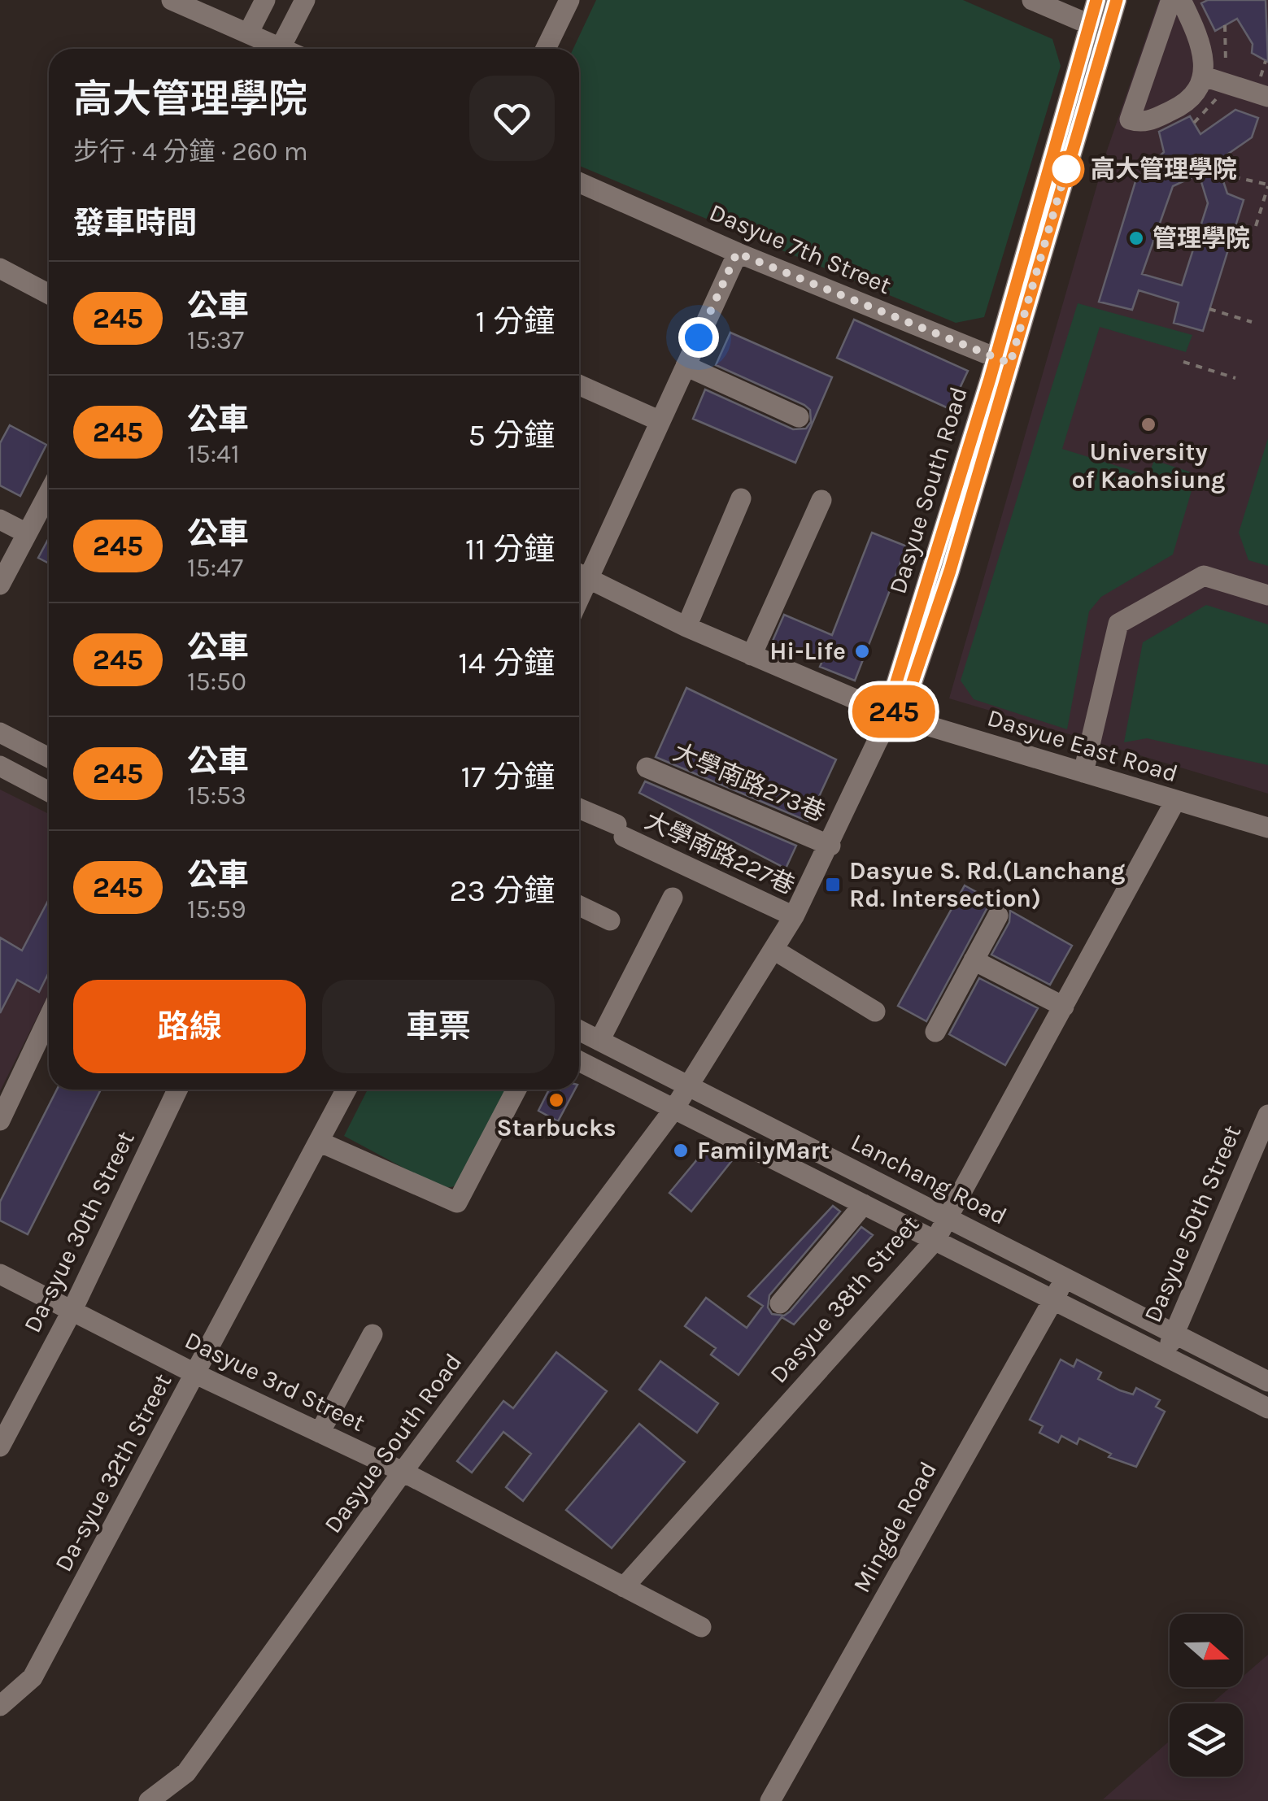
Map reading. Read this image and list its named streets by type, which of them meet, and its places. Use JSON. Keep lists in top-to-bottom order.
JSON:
{
  "streets": {
    "street": [
      "Dasyue 7th Street",
      "Dasyue South Road",
      "Dasyue East Road",
      "大學南路273巷",
      "大學南路227巷",
      "Lanchang Road",
      "Dasyue 50th Street",
      "Da-syue 30th Street",
      "Dasyue 38th Street",
      "Dasyue 3rd Street",
      "Da-syue 32th Street",
      "Mingde Road"
    ]
  },
  "crossings": [
    ["Dasyue 7th Street", "Dasyue South Road"],
    ["Dasyue South Road", "Dasyue East Road"],
    ["Dasyue South Road", "大學南路273巷"],
    ["Dasyue South Road", "大學南路227巷"],
    ["Dasyue South Road", "Lanchang Road"],
    ["Dasyue South Road", "Dasyue 3rd Street"],
    ["Dasyue East Road", "Dasyue 38th Street"],
    ["Lanchang Road", "Dasyue 50th Street"],
    ["Lanchang Road", "Dasyue 38th Street"],
    ["Lanchang Road", "Mingde Road"],
    ["Da-syue 30th Street", "Dasyue 3rd Street"],
    ["Dasyue 38th Street", "Dasyue 3rd Street"],
    ["Dasyue 3rd Street", "Da-syue 32th Street"]
  ],
  "places": {
    "other": [
      "高大管理學院",
      "管理學院",
      "University of Kaohsiung",
      "Hi-Life",
      "Starbucks",
      "FamilyMart"
    ],
    "transit": ["Dasyue S. Rd.(Lanchang Rd. Intersection)"]
  },
  "lines": ["bus line 245"],
  "north": "right",
  "page": {
    "on_map": "245",
    "heading": [
      ["高大管理學院", "步行 · 4 分鐘 · 260 m"],
      "發車時間"
    ],
    "list": [
      {
        "mark": "245",
        "name": "公車",
        "note": "15:37",
        "value": "1 分鐘"
      },
      {
        "mark": "245",
        "name": "公車",
        "note": "15:41",
        "value": "5 分鐘"
      },
      {
        "mark": "245",
        "name": "公車",
        "note": "15:47",
        "value": "11 分鐘"
      },
      {
        "mark": "245",
        "name": "公車",
        "note": "15:50",
        "value": "14 分鐘"
      },
      {
        "mark": "245",
        "name": "公車",
        "note": "15:53",
        "value": "17 分鐘"
      },
      {
        "mark": "245",
        "name": "公車",
        "note": "15:59",
        "value": "23 分鐘"
      }
    ],
    "buttons": ["路線", "車票"]
  }
}
